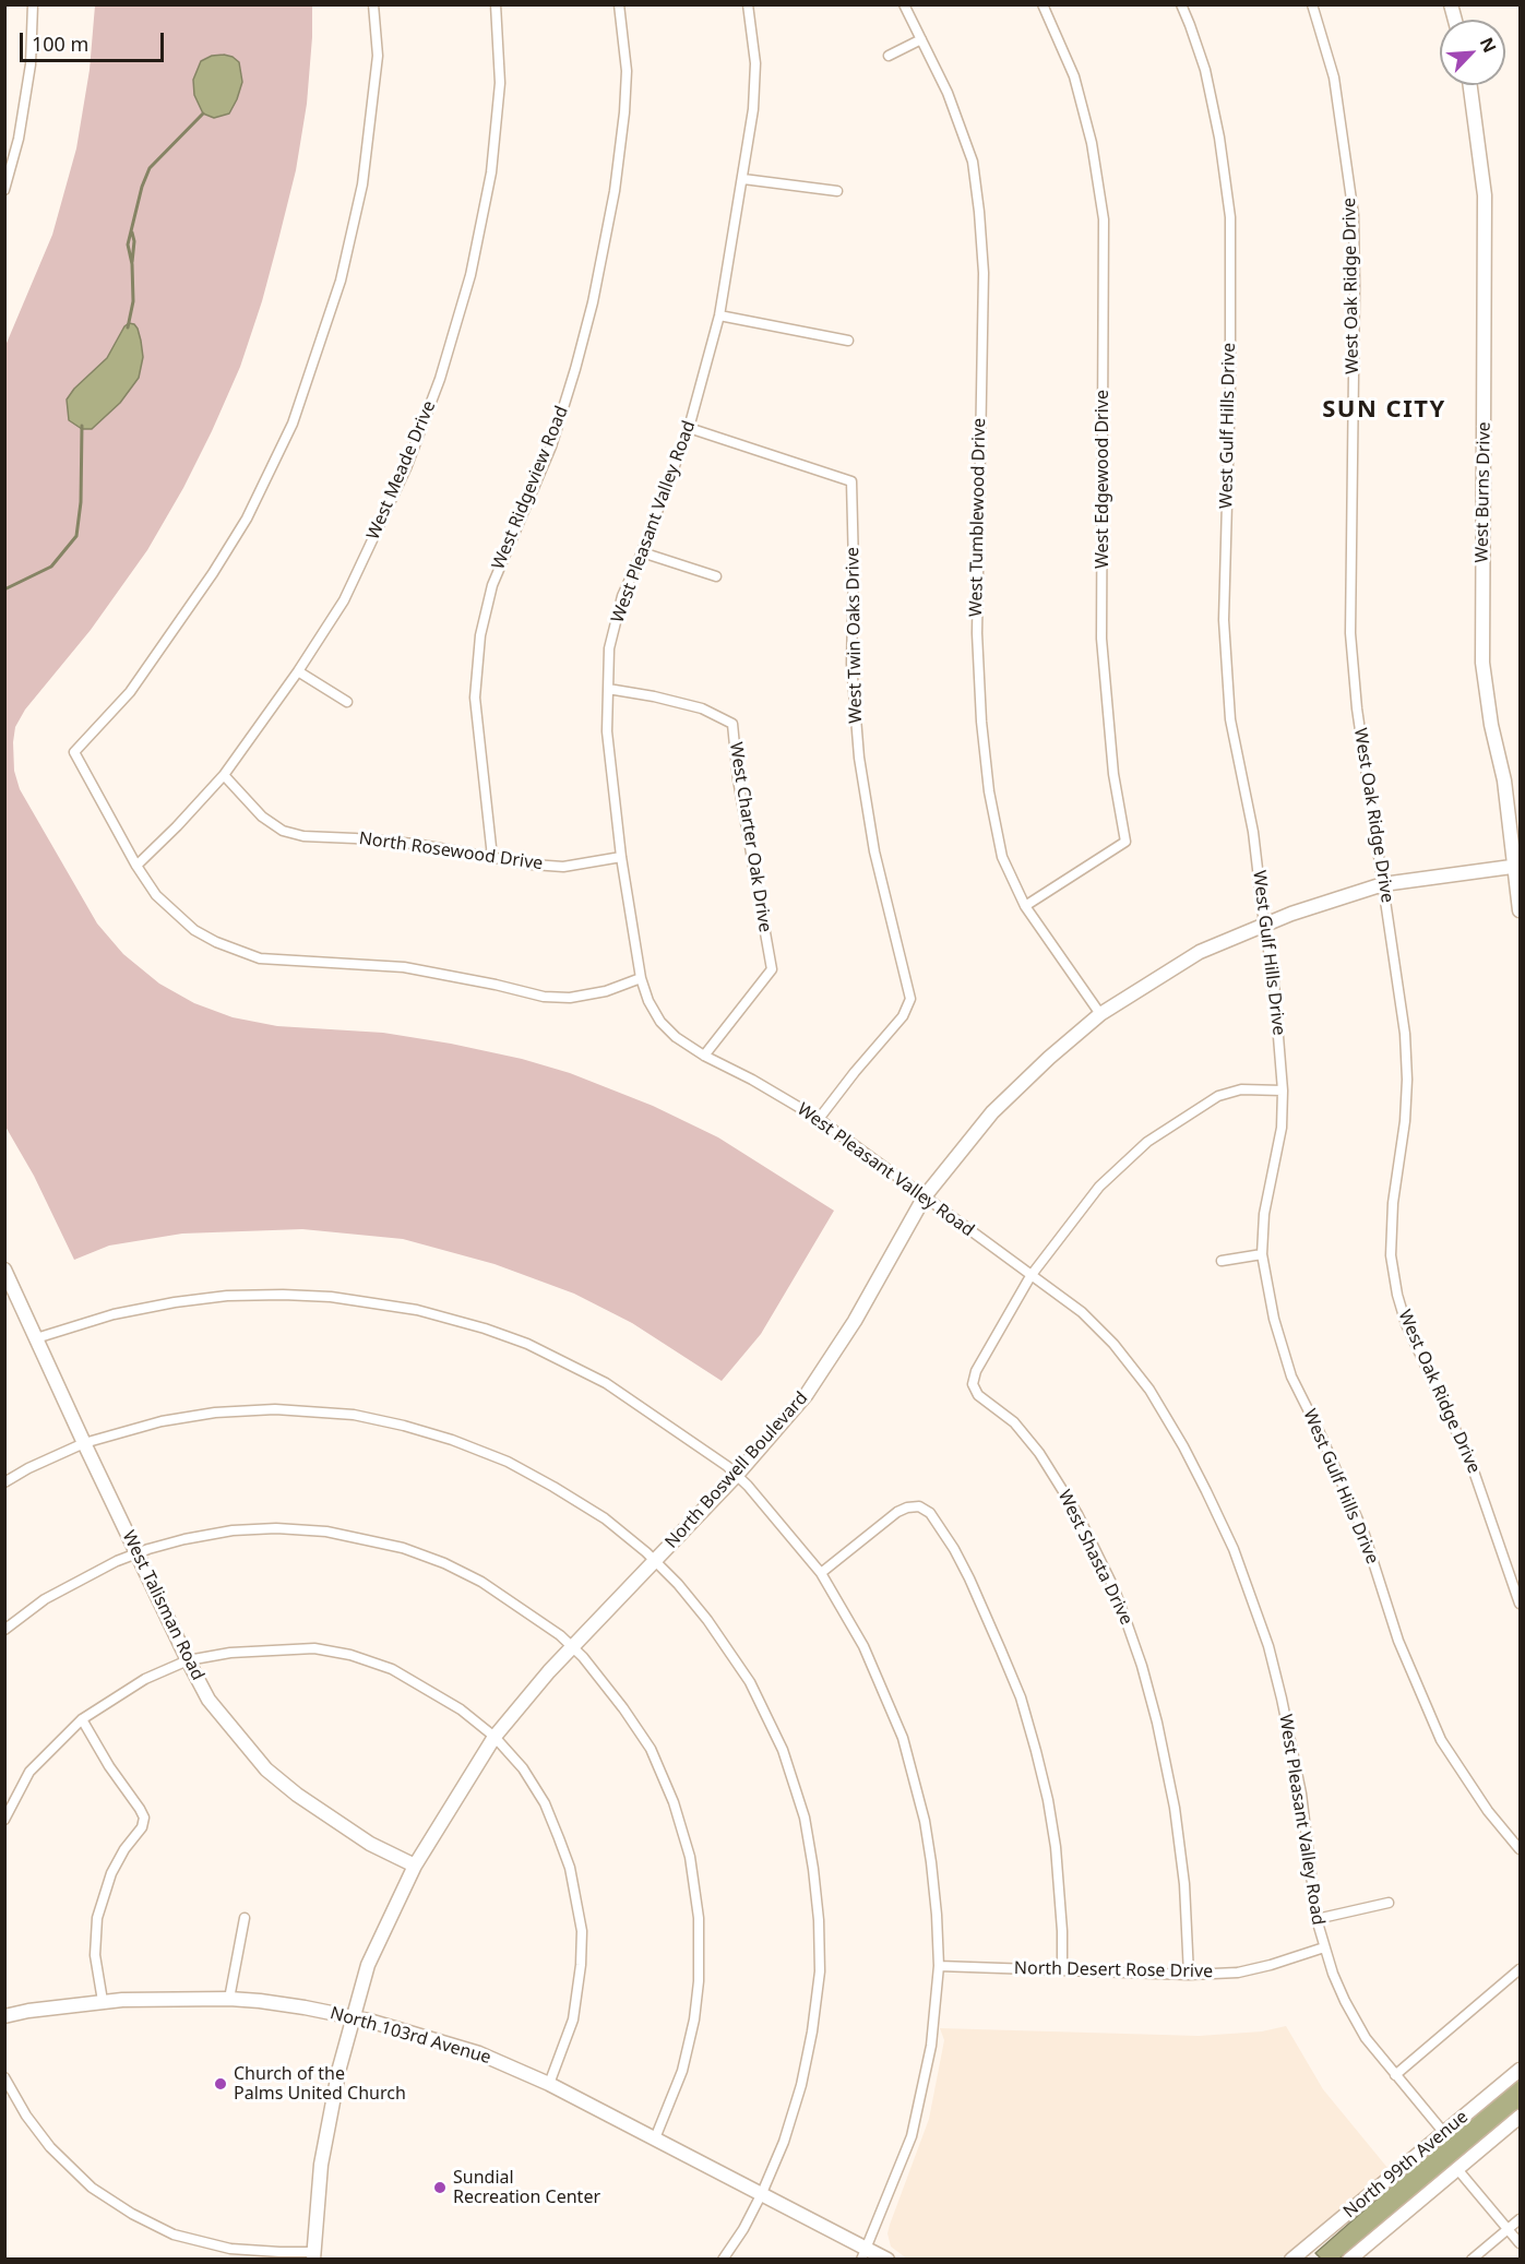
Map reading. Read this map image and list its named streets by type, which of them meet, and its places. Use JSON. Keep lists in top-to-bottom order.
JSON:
{
  "streets": {
    "street": [
      "West Oak Ridge Drive",
      "West Gulf Hills Drive",
      "West Meade Drive",
      "West Edgewood Drive",
      "West Ridgeview Road",
      "West Burns Drive",
      "West Tumblewood Drive",
      "West Pleasant Valley Road",
      "West Twin Oaks Drive",
      "West Charter Oak Drive",
      "North Rosewood Drive",
      "North Boswell Boulevard",
      "West Shasta Drive",
      "West Talisman Road",
      "North Desert Rose Drive",
      "North 103rd Avenue",
      "North 99th Avenue"
    ]
  },
  "crossings": [
    ["West Oak Ridge Drive", "North Boswell Boulevard"],
    ["West Gulf Hills Drive", "North Boswell Boulevard"],
    ["West Gulf Hills Drive", "West Shasta Drive"],
    ["West Meade Drive", "North Rosewood Drive"],
    ["West Edgewood Drive", "West Tumblewood Drive"],
    ["West Ridgeview Road", "North Rosewood Drive"],
    ["West Burns Drive", "North Boswell Boulevard"],
    ["West Tumblewood Drive", "North Boswell Boulevard"],
    ["West Pleasant Valley Road", "West Twin Oaks Drive"],
    ["West Pleasant Valley Road", "West Charter Oak Drive"],
    ["West Pleasant Valley Road", "North Rosewood Drive"],
    ["West Pleasant Valley Road", "North Boswell Boulevard"],
    ["West Pleasant Valley Road", "West Shasta Drive"],
    ["West Pleasant Valley Road", "North Desert Rose Drive"],
    ["West Pleasant Valley Road", "North 99th Avenue"],
    ["North Boswell Boulevard", "West Talisman Road"],
    ["North Boswell Boulevard", "North 103rd Avenue"],
    ["West Shasta Drive", "North Desert Rose Drive"]
  ],
  "districts": ["SUN CITY"],
  "places": ["Church of the Palms United Church", "Sundial Recreation Center"],
  "scale_bar": "100 m",
  "north": "top right"
}
